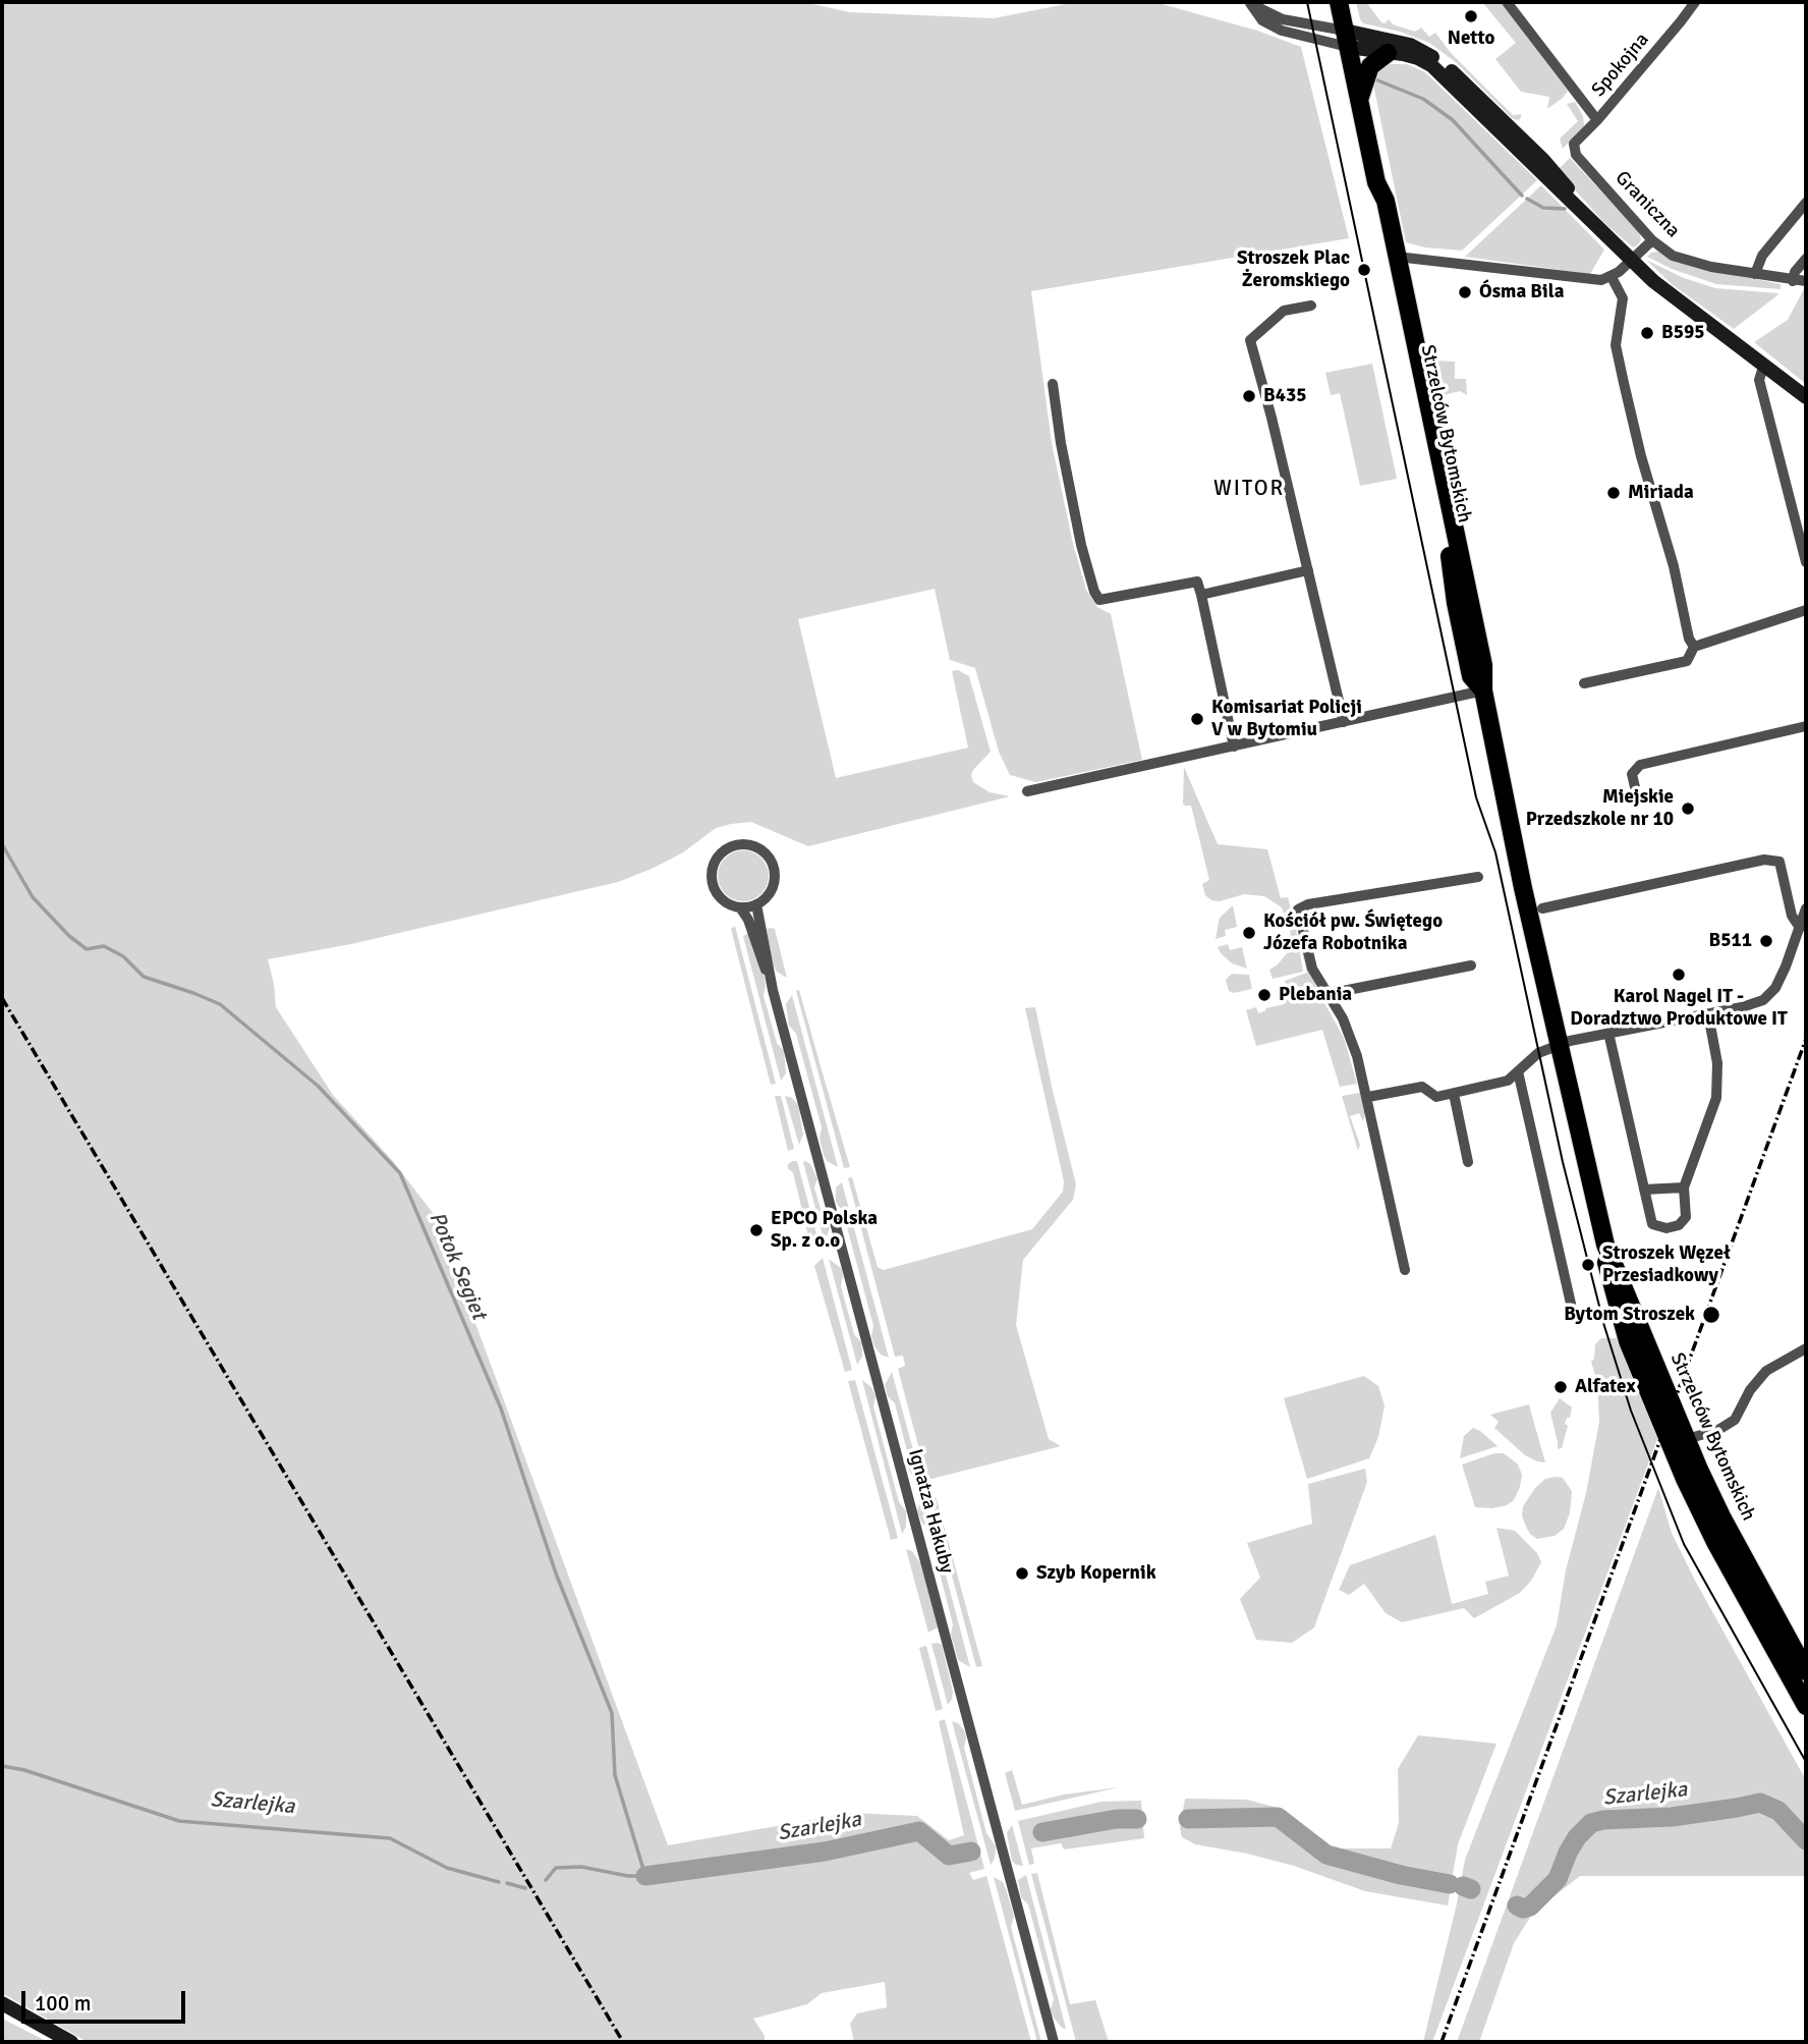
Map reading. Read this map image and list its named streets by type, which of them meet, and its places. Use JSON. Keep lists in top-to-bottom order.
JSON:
{
  "streets": {
    "highway": ["Strzelców Bytomskich"],
    "street": ["Spokojna", "Graniczna", "Ignatza Hakuby"]
  },
  "crossings": [
    ["Spokojna", "Graniczna"]
  ],
  "districts": ["WITOR"],
  "water": ["Potok Segiet", "Szarlejka"],
  "places": [
    "Netto",
    "Stroszek Plac Żeromskiego",
    "Ósma Bila",
    "B595",
    "B435",
    "Miriada",
    "Komisariat Policji V w Bytomiu",
    "Miejskie Przedszkole nr 10",
    "Kościół pw. Świętego Józefa Robotnika",
    "B511",
    "Karol Nagel IT - Doradztwo Produktowe IT",
    "Plebania",
    "EPCO Polska Sp. z o.o",
    "Stroszek Węzeł Przesiadkowy",
    "Bytom Stroszek",
    "Alfatex",
    "Szyb Kopernik"
  ],
  "scale_bar": "100 m"
}
